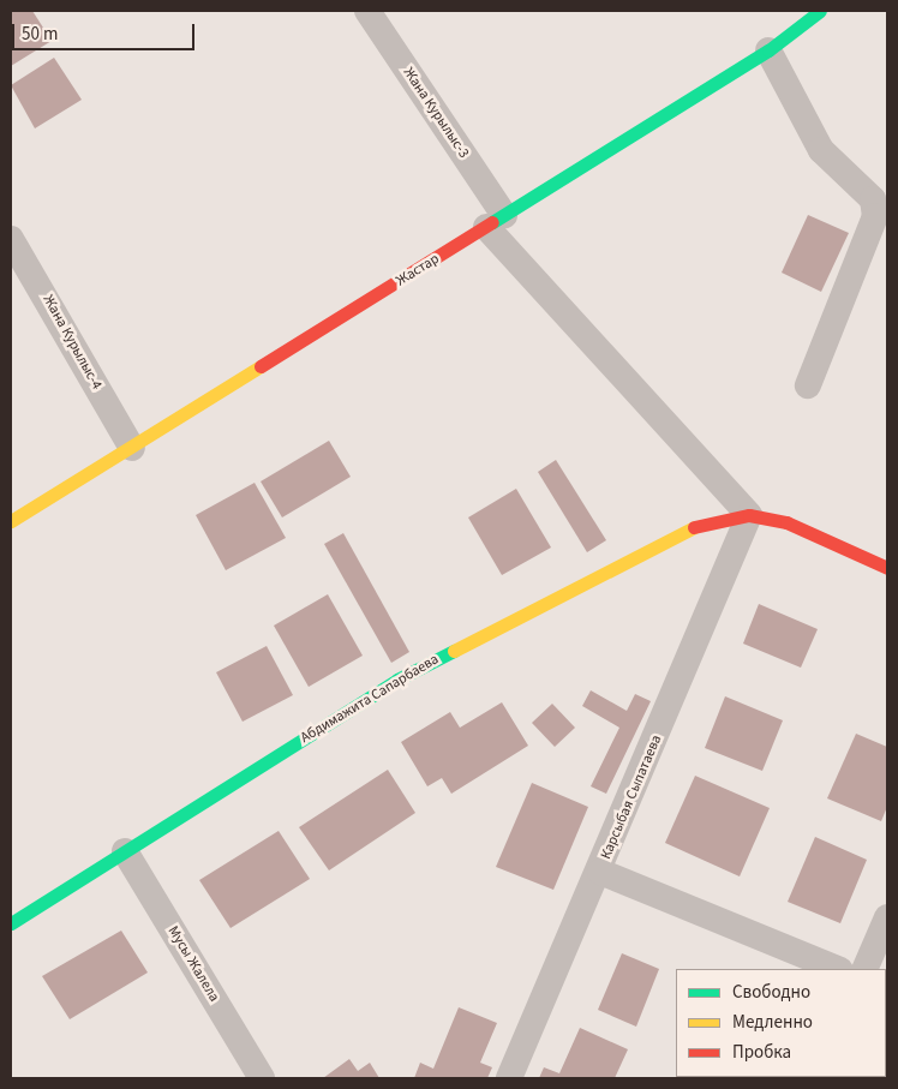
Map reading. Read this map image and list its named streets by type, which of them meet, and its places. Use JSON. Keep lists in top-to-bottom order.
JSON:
{
  "streets": {
    "street": [
      "Жана Курылыс-3",
      "Жастар",
      "Жана Курылыс-4",
      "Абдимажита Сапарбаева",
      "Карсыбая Сыпатаева",
      "Мусы Жалела"
    ]
  },
  "crossings": [
    ["Жана Курылыс-3", "Жастар"],
    ["Жастар", "Жана Курылыс-4"],
    ["Абдимажита Сапарбаева", "Карсыбая Сыпатаева"],
    ["Абдимажита Сапарбаева", "Мусы Жалела"]
  ],
  "legend": ["Свободно", "Медленно", "Пробка"],
  "scale_bar": "50 m"
}
